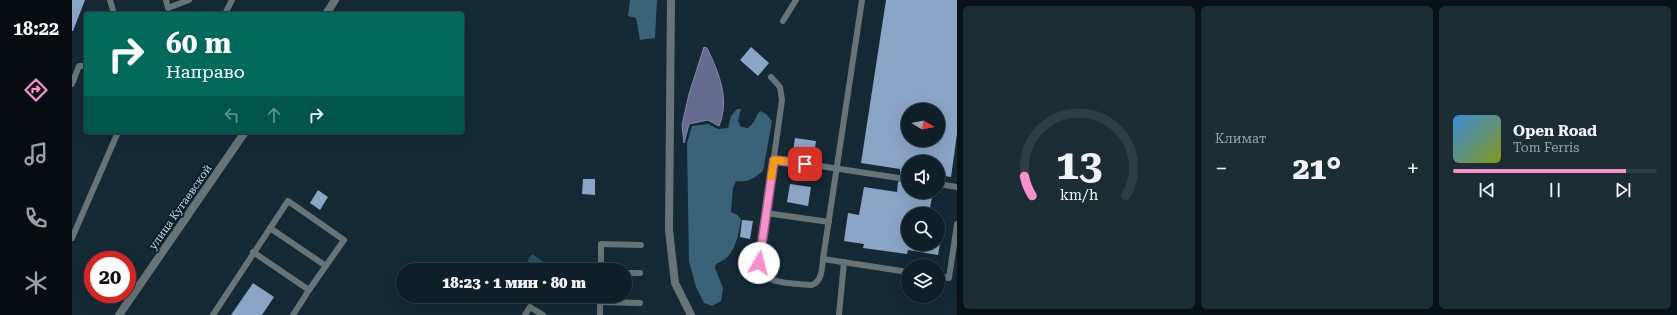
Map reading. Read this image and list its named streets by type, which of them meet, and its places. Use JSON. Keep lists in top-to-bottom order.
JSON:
{
  "streets": {
    "street": ["улица Кугаевской"]
  },
  "north": "right",
  "page": {
    "tabs": "18:22",
    "tile": "Климат",
    "turn": ["60 m", "Направо"],
    "song": ["Open Road", "Tom Ferris"],
    "heat": ["−", "21°", "+"],
    "limit": "20",
    "trip": "18:23 · 1 мин · 80 m",
    "gauge": ["13", "km/h"]
  }
}
